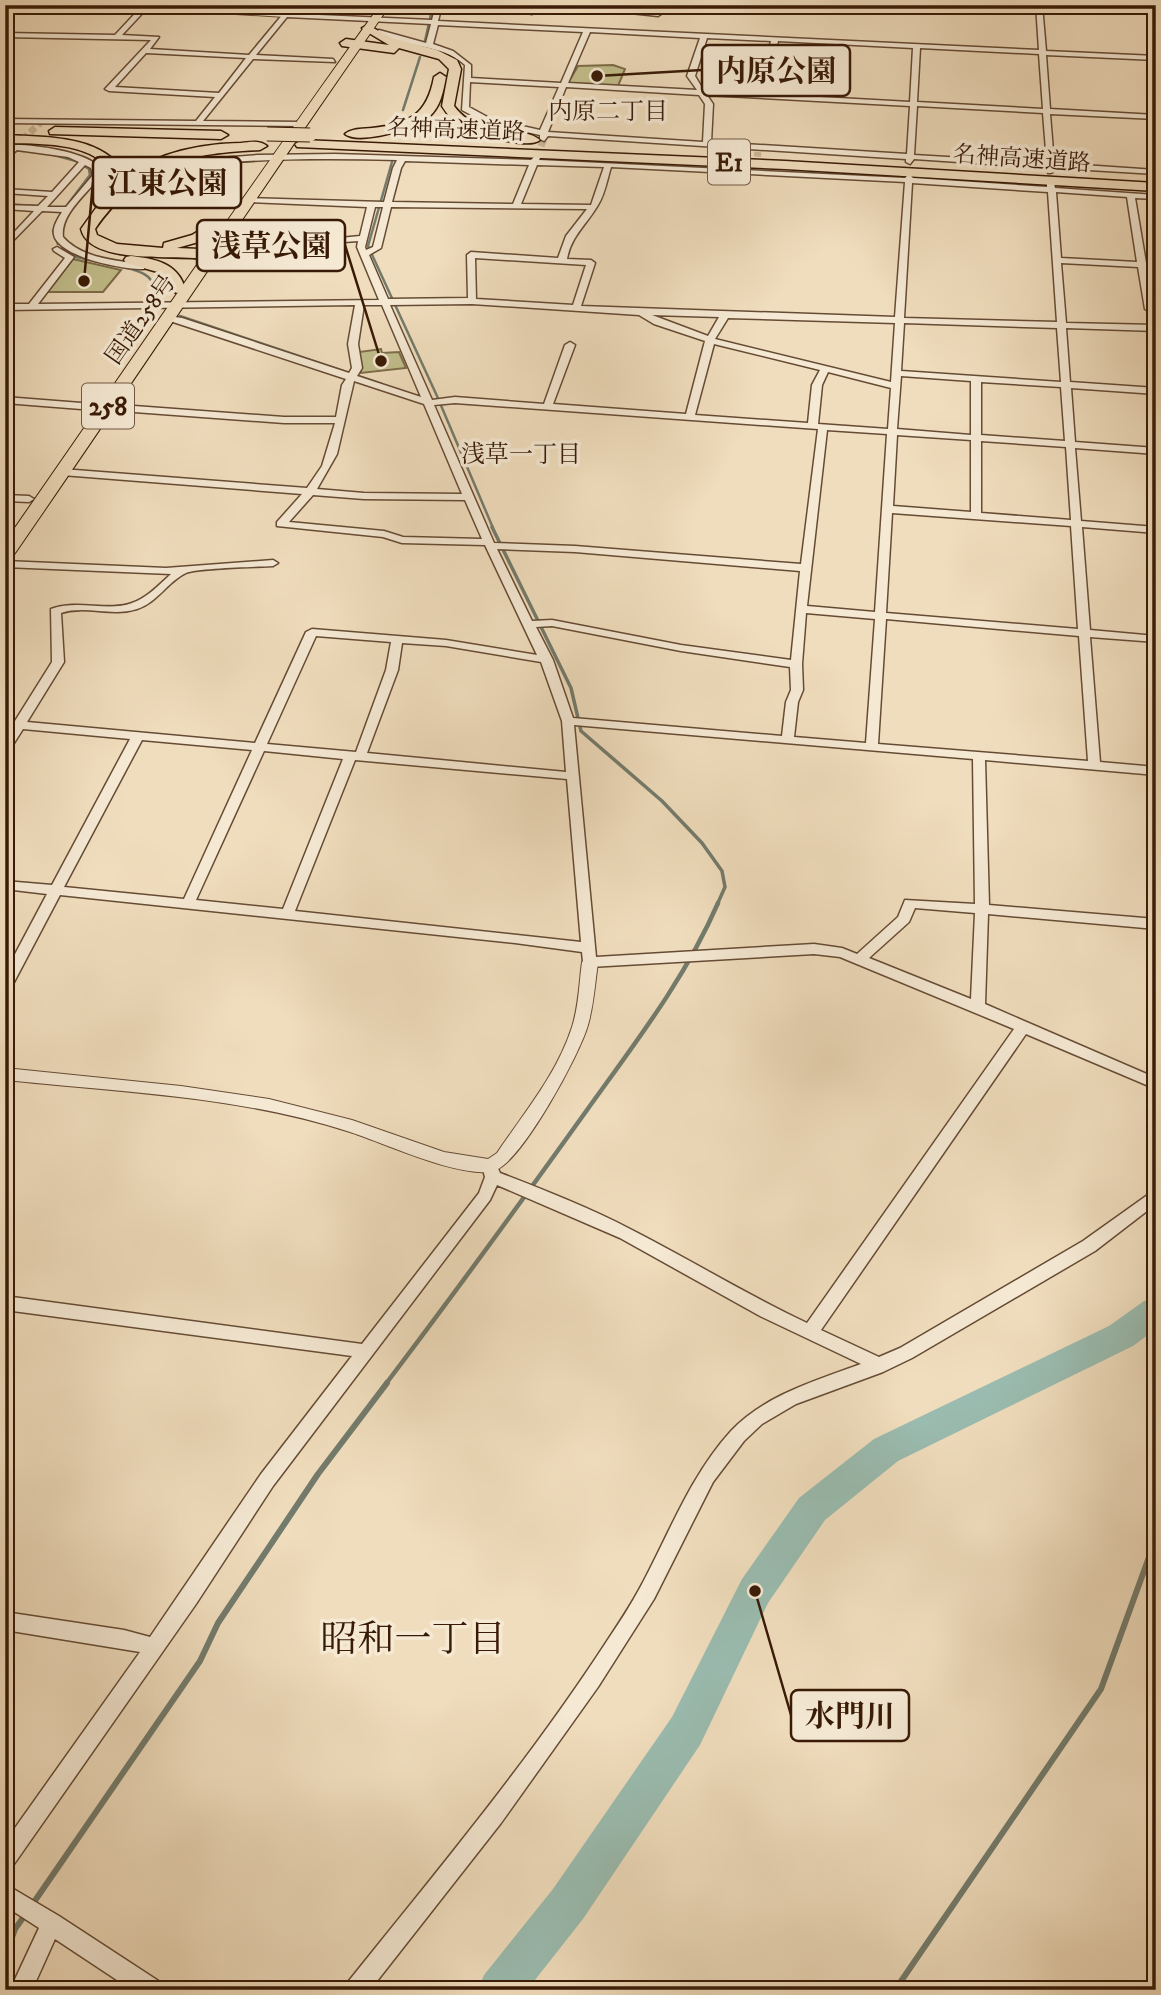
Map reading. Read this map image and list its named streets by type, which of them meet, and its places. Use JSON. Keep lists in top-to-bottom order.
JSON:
{
  "streets": {
    "highway": [
      "名神高速道路",
      "E1",
      "国道258号",
      "258"
    ]
  },
  "districts": ["内原二丁目", "浅草一丁目", "昭和一丁目"],
  "places": [
    "内原公園",
    "江東公園",
    "浅草公園",
    "水門川"
  ]
}
